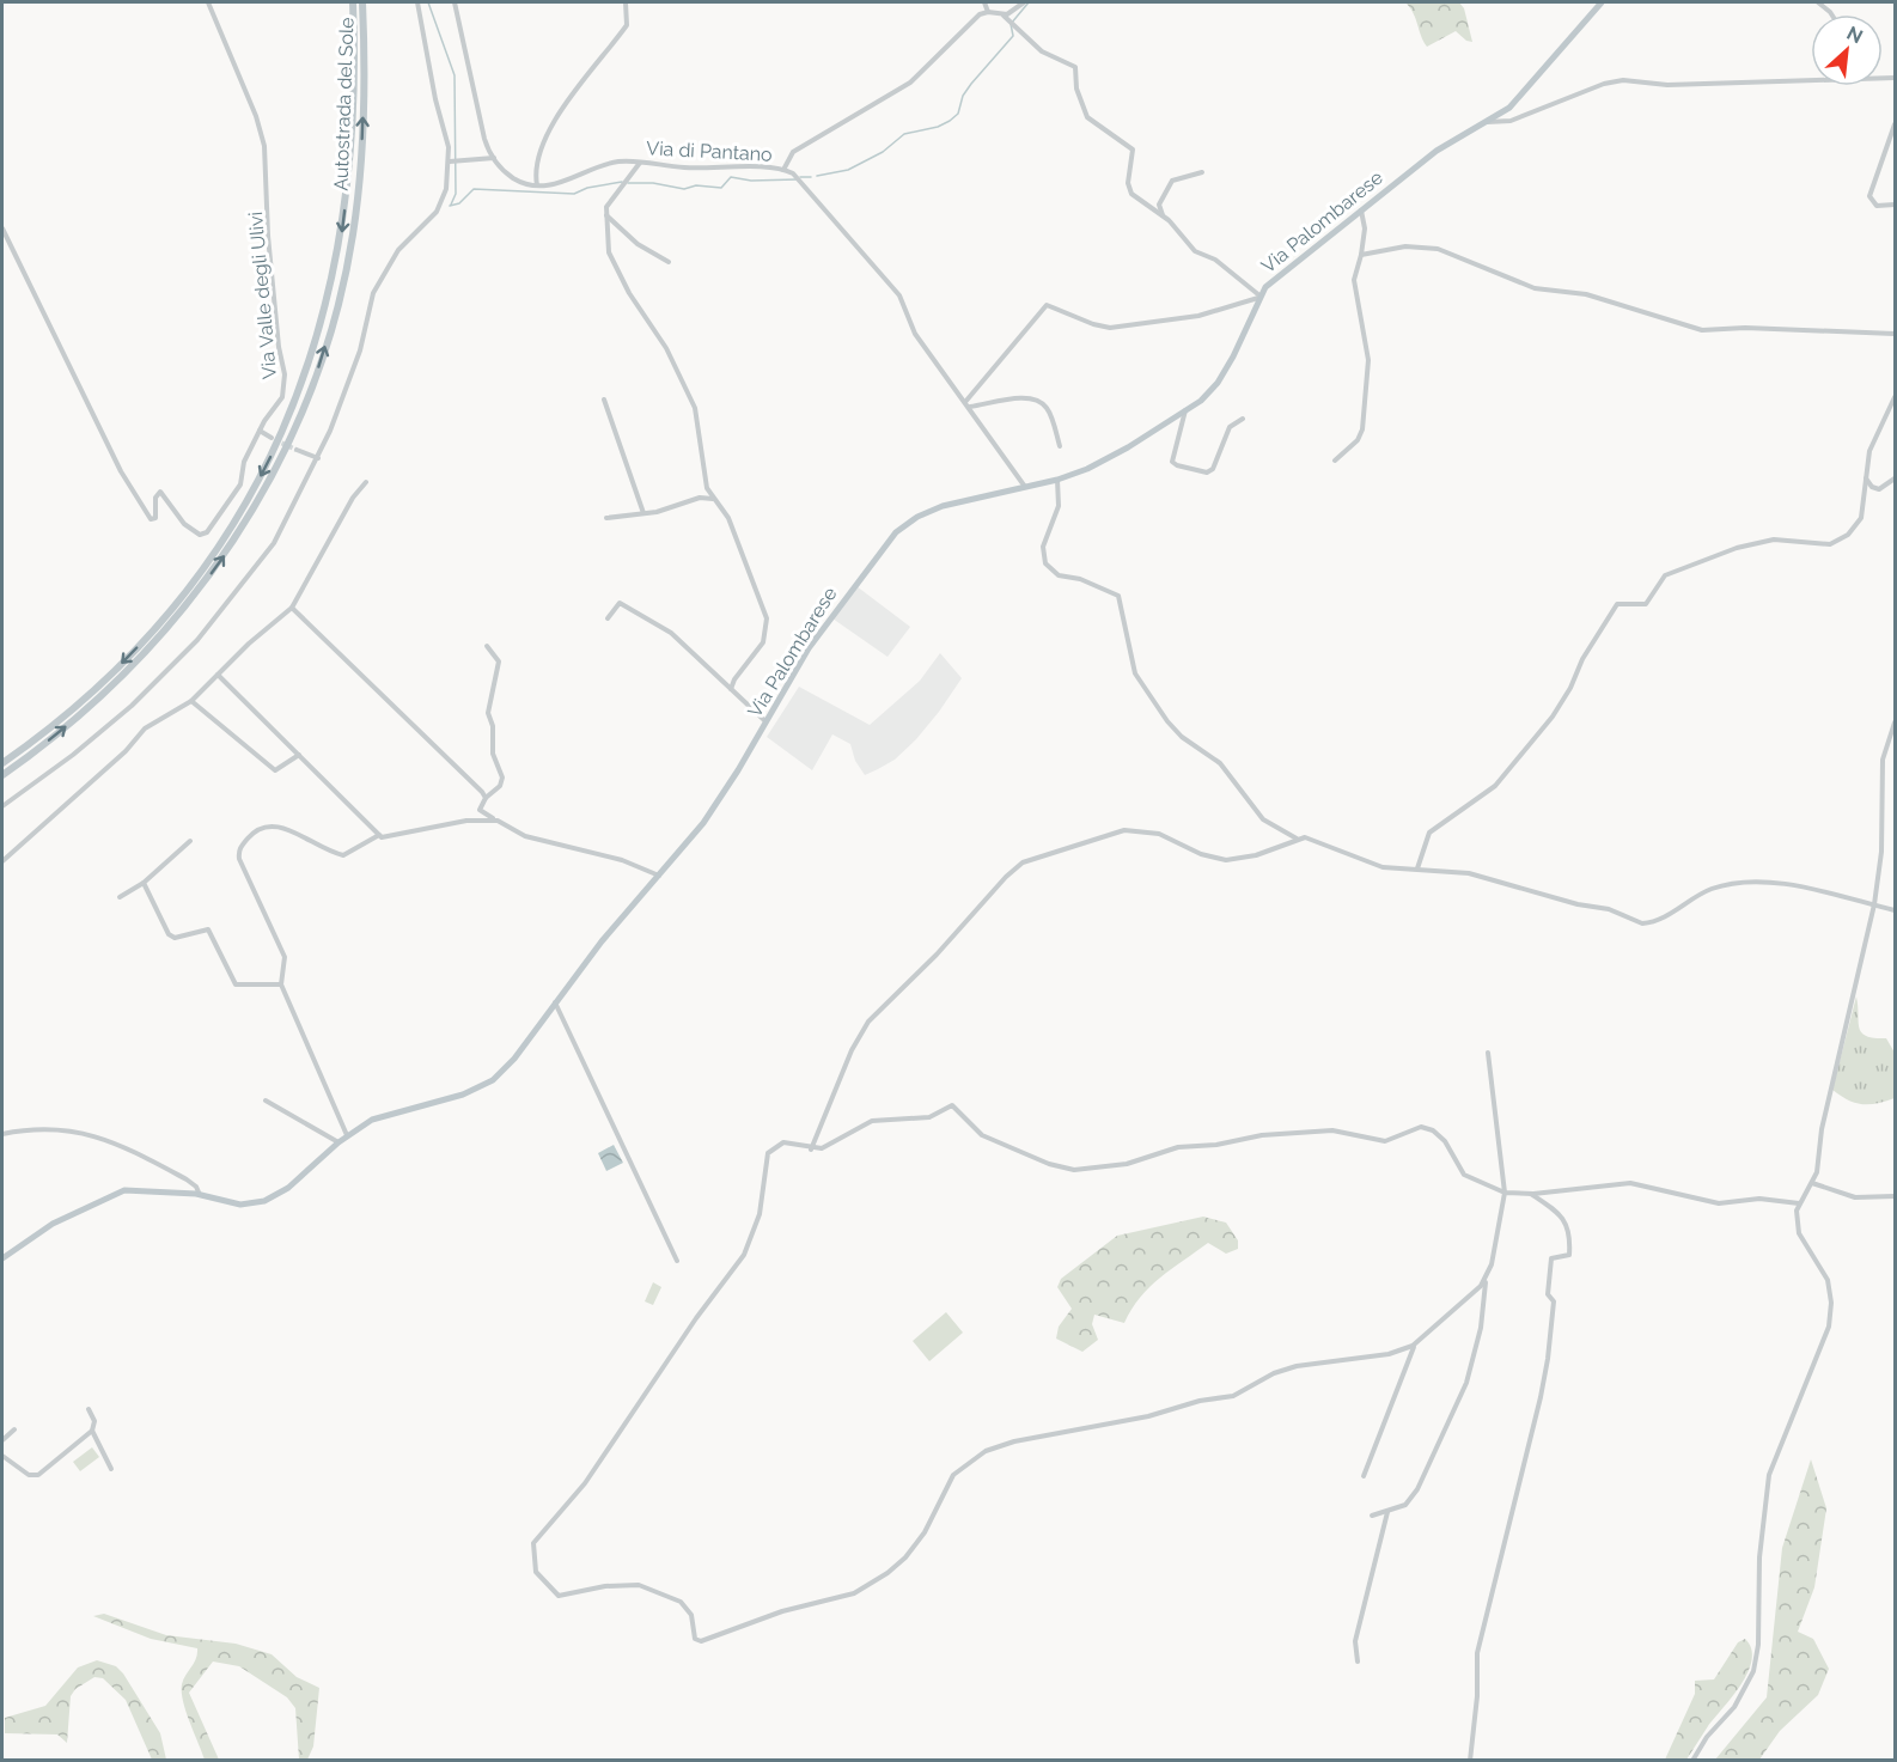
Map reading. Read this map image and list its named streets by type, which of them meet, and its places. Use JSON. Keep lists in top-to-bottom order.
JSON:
{
  "streets": {
    "highway": ["Autostrada del Sole"],
    "main road": ["Via Palombarese"],
    "street": ["Via di Pantano", "Via Valle degli Ulivi"]
  },
  "crossings": [
    ["Via di Pantano", "Via Palombarese"]
  ],
  "north": "top right"
}
